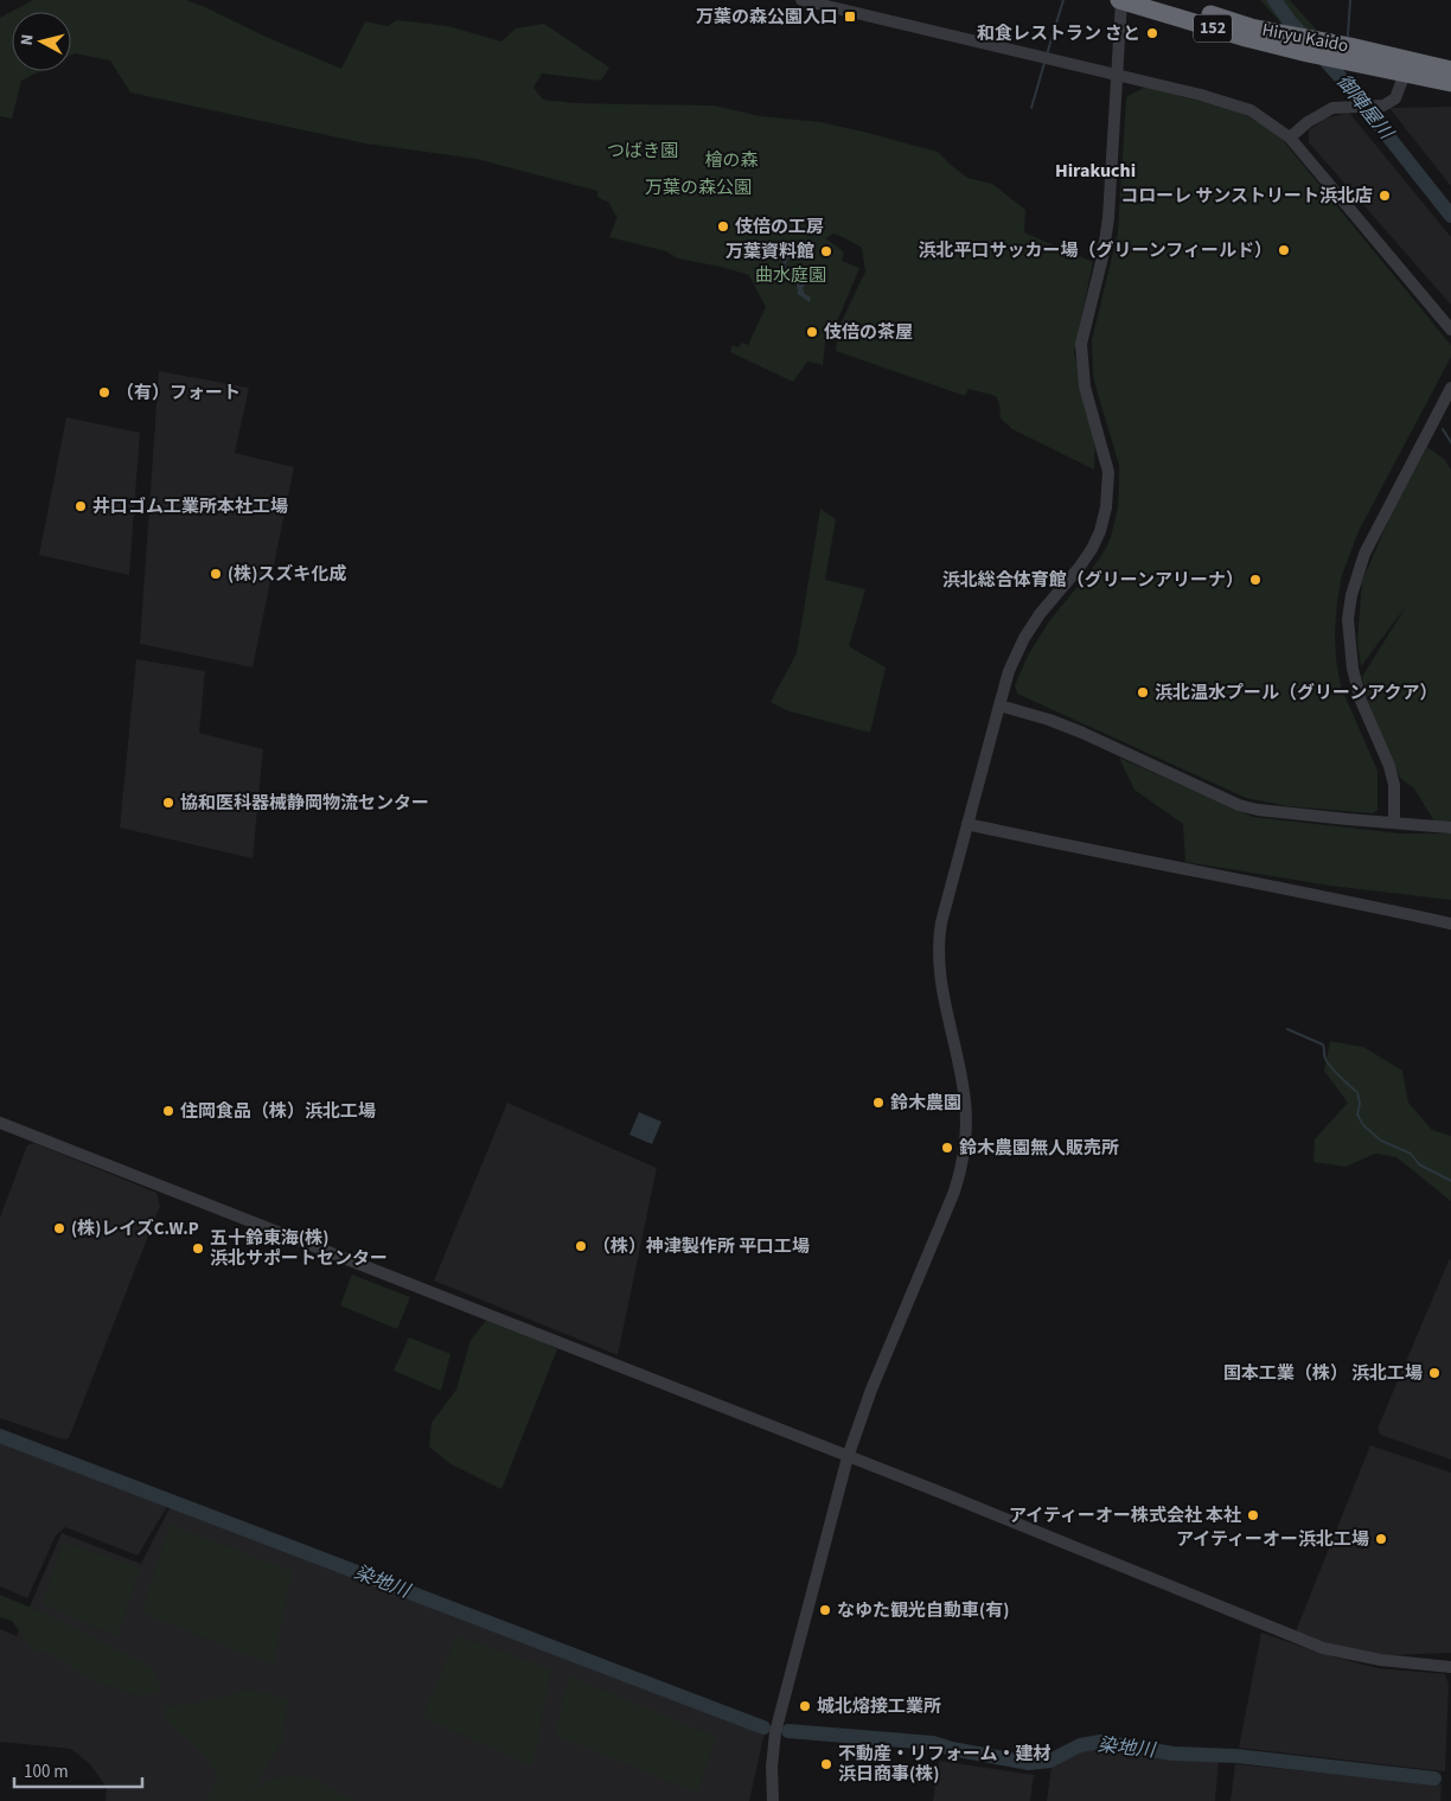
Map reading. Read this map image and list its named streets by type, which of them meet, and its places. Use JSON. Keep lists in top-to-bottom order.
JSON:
{
  "streets": {
    "highway": ["152", "Hiryu Kaido"]
  },
  "districts": ["Hirakuchi"],
  "water": ["御陣屋川", "染地川"],
  "parks": [
    "つばき園",
    "檜の森",
    "万葉の森公園",
    "曲水庭園"
  ],
  "places": {
    "transit": ["万葉の森公園入口"],
    "other": [
      "和食レストラン さと",
      "コローレ サンストリート浜北店",
      "伎倍の工房",
      "浜北平口サッカー場（グリーンフィールド）",
      "万葉資料館",
      "伎倍の茶屋",
      "（有）フォート",
      "井口ゴム工業所本社工場",
      "(株)スズキ化成",
      "浜北総合体育館（グリーンアリーナ）",
      "浜北温水プール（グリーンアクア）",
      "協和医科器械静岡物流センター",
      "鈴木農園",
      "住岡食品（株）浜北工場",
      "鈴木農園無人販売所",
      "(株)レイズC.W.P",
      "（株）神津製作所 平口工場",
      "五十鈴東海(株) 浜北サポートセンター",
      "国本工業（株） 浜北工場",
      "アイティーオー株式会社 本社",
      "アイティーオー浜北工場",
      "なゆた観光自動車(有)",
      "城北熔接工業所",
      "不動産・リフォーム・建材 浜日商事(株)"
    ]
  },
  "scale_bar": "100 m",
  "north": "left"
}
